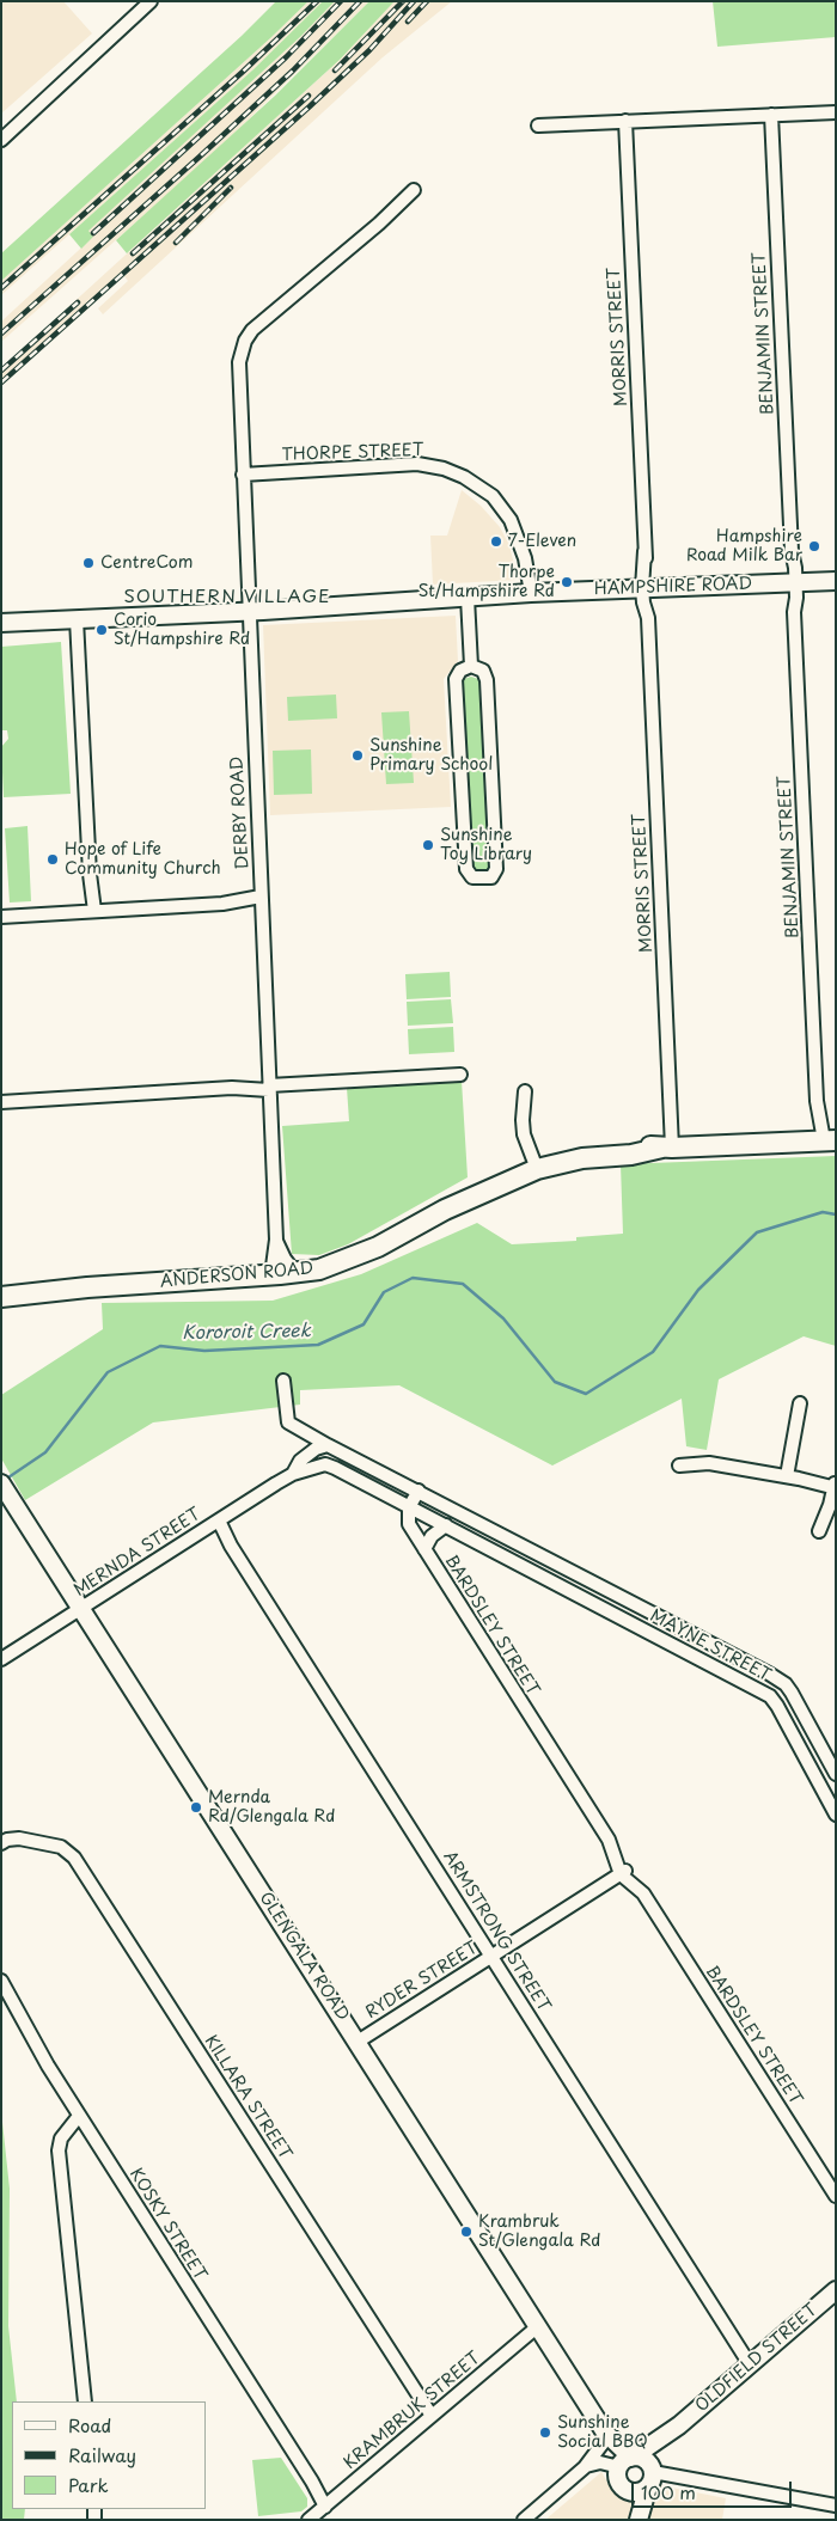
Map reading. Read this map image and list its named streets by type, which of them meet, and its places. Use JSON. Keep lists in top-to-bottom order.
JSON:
{
  "streets": {
    "main road": ["ANDERSON ROAD"],
    "street": [
      "BENJAMIN STREET",
      "MORRIS STREET",
      "THORPE STREET",
      "HAMPSHIRE ROAD",
      "DERBY ROAD",
      "MERNDA STREET",
      "BARDSLEY STREET",
      "MAYNE STREET",
      "ARMSTRONG STREET",
      "GLENGALA ROAD",
      "RYDER STREET",
      "KILLARA STREET",
      "KOSKY STREET",
      "OLDFIELD STREET",
      "KRAMBRUK STREET"
    ]
  },
  "crossings": [
    ["BENJAMIN STREET", "HAMPSHIRE ROAD"],
    ["BENJAMIN STREET", "ANDERSON ROAD"],
    ["MORRIS STREET", "HAMPSHIRE ROAD"],
    ["MORRIS STREET", "ANDERSON ROAD"],
    ["THORPE STREET", "HAMPSHIRE ROAD"],
    ["THORPE STREET", "DERBY ROAD"],
    ["HAMPSHIRE ROAD", "DERBY ROAD"],
    ["DERBY ROAD", "ANDERSON ROAD"],
    ["MERNDA STREET", "MAYNE STREET"],
    ["MERNDA STREET", "ARMSTRONG STREET"],
    ["MERNDA STREET", "GLENGALA ROAD"],
    ["BARDSLEY STREET", "MAYNE STREET"],
    ["BARDSLEY STREET", "RYDER STREET"],
    ["ARMSTRONG STREET", "RYDER STREET"],
    ["ARMSTRONG STREET", "OLDFIELD STREET"],
    ["GLENGALA ROAD", "RYDER STREET"],
    ["GLENGALA ROAD", "OLDFIELD STREET"],
    ["GLENGALA ROAD", "KRAMBRUK STREET"],
    ["KILLARA STREET", "KRAMBRUK STREET"],
    ["KOSKY STREET", "KRAMBRUK STREET"]
  ],
  "districts": ["SOUTHERN VILLAGE"],
  "water": ["Kororoit Creek"],
  "places": [
    "7-Eleven",
    "Hampshire Road Milk Bar",
    "CentreCom",
    "Thorpe St/Hampshire Rd",
    "Corio St/Hampshire Rd",
    "Sunshine Primary School",
    "Sunshine Toy Library",
    "Hope of Life Community Church",
    "Mernda Rd/Glengala Rd",
    "Krambruk St/Glengala Rd",
    "Sunshine Social BBQ"
  ],
  "legend": ["Road", "Railway", "Park"],
  "scale_bar": "100 m"
}
